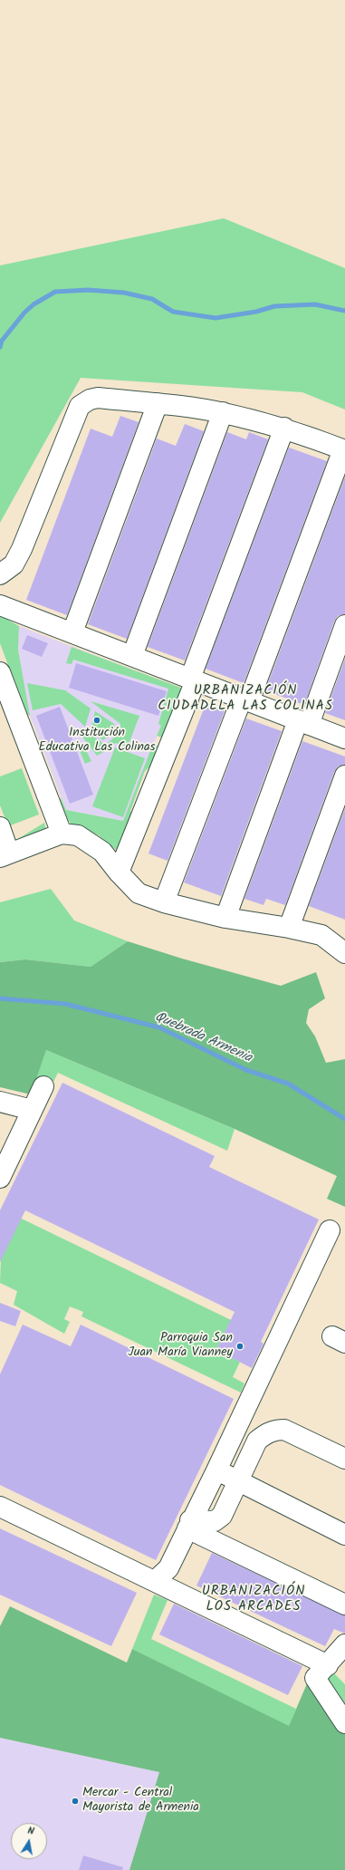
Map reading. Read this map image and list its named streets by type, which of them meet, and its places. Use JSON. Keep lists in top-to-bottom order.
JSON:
{
  "districts": ["URBANIZACIÓN CIUDADELA LAS COLINAS", "URBANIZACIÓN LOS ARCADES"],
  "water": ["Quebrada Armenia"],
  "places": ["Institución Educativa Las Colinas", "Parroquia San Juan María Vianney", "Mercar - Central Mayorista de Armenia"],
  "north": "top"
}
